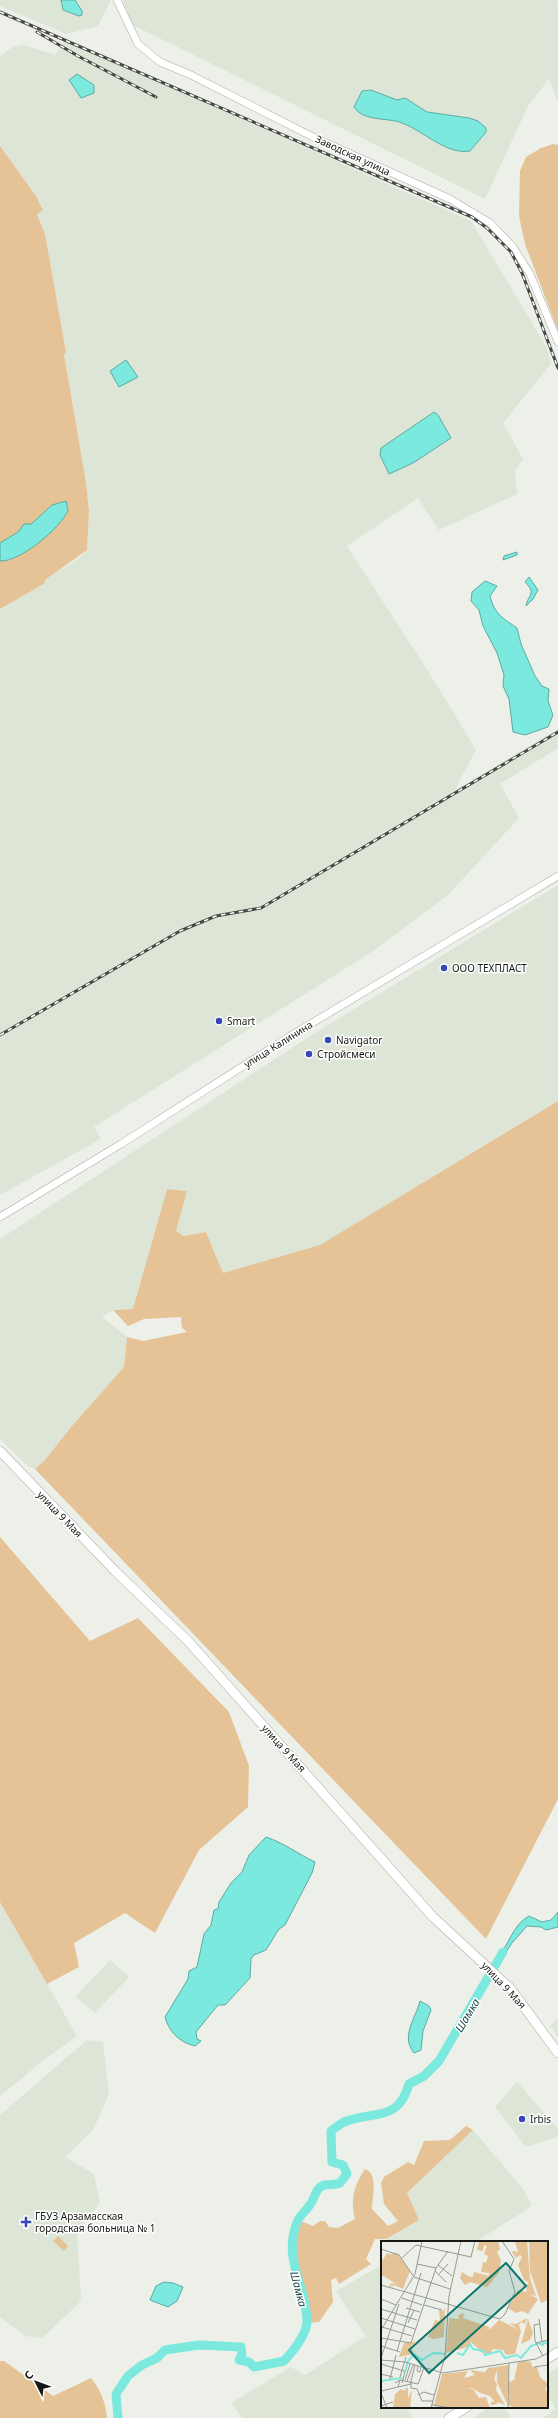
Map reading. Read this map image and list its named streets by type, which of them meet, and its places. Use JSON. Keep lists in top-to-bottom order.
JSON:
{
  "streets": {
    "main road": ["улица 9 Мая"],
    "street": ["Заводская улица", "улица Калинина"]
  },
  "water": ["Шамка"],
  "places": {
    "other": [
      "ООО ТЕХПЛАСТ",
      "Smart",
      "Navigator",
      "Стройсмеси",
      "Irbis"
    ],
    "health": ["ГБУЗ Арзамасская городская больница № 1"]
  },
  "north": "top left"
}
